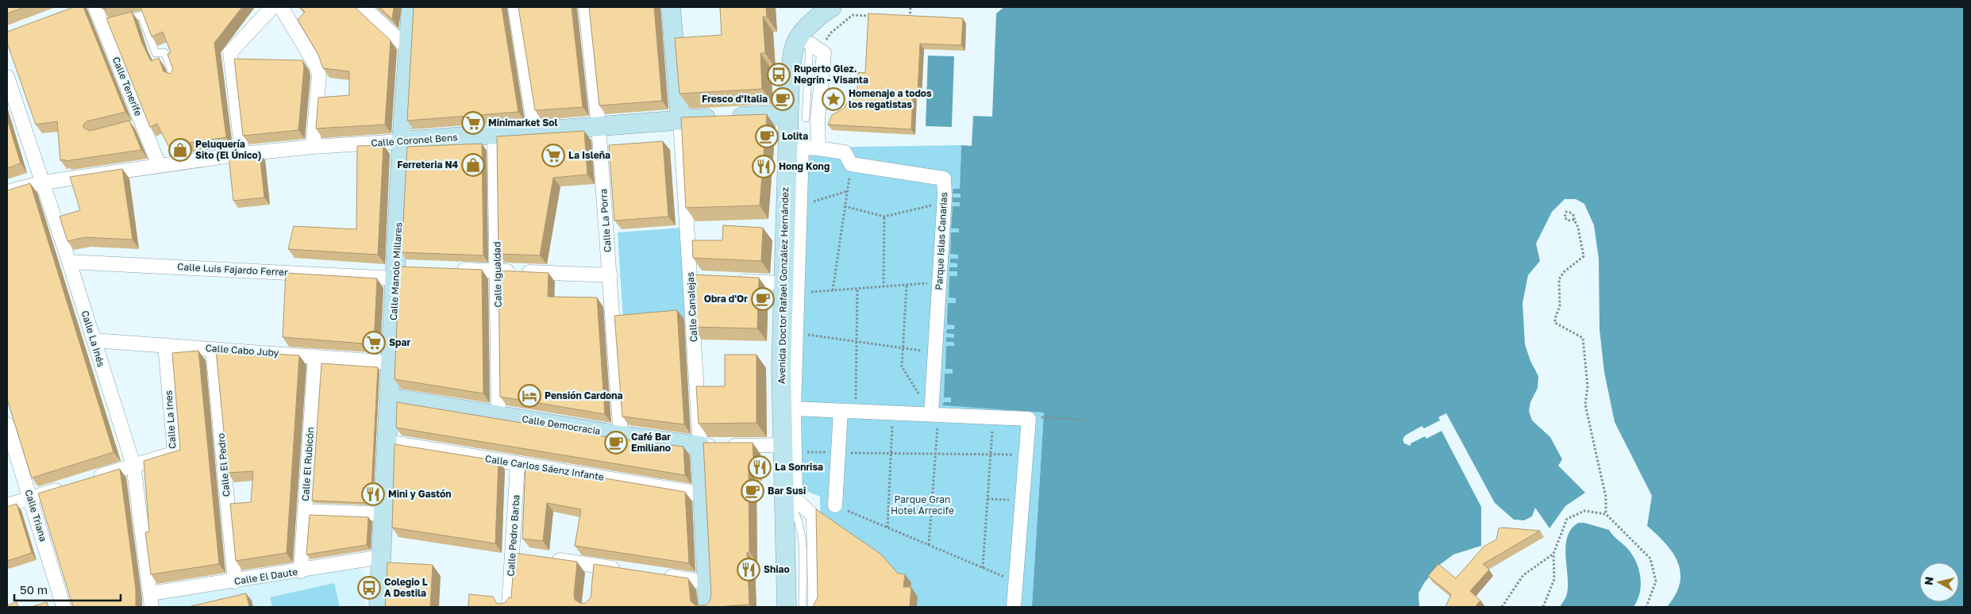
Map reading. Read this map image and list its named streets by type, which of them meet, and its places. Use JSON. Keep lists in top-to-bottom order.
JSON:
{
  "streets": {
    "main road": [
      "Calle Coronel Bens",
      "Calle Manolo Millares",
      "Avenida Doctor Rafael González Hernández",
      "Calle Canalejas",
      "Calle Democracia"
    ],
    "street": [
      "Calle Tenerife",
      "Calle La Porra",
      "Parque Islas Canarias",
      "Calle Luis Fajardo Ferrer",
      "Calle Igualdad",
      "Calle La Inés",
      "Calle Cabo Juby",
      "Calle La Ines",
      "Calle El Rubicón",
      "Calle El Pedro",
      "Calle Carlos Sáenz Infante",
      "Calle Triana",
      "Calle Pedro Barba",
      "Calle El Daute"
    ]
  },
  "crossings": [
    ["Calle Tenerife", "Calle Coronel Bens"],
    ["Calle Coronel Bens", "Calle La Porra"],
    ["Calle Coronel Bens", "Calle Manolo Millares"],
    ["Calle Coronel Bens", "Calle Igualdad"],
    ["Calle Coronel Bens", "Avenida Doctor Rafael González Hernández"],
    ["Calle Coronel Bens", "Calle Canalejas"],
    ["Calle Coronel Bens", "Calle La Inés"],
    ["Calle La Porra", "Calle Democracia"],
    ["Calle Luis Fajardo Ferrer", "Calle Manolo Millares"],
    ["Calle Luis Fajardo Ferrer", "Calle La Inés"],
    ["Calle Manolo Millares", "Calle Cabo Juby"],
    ["Calle Manolo Millares", "Calle Democracia"],
    ["Calle Manolo Millares", "Calle Carlos Sáenz Infante"],
    ["Calle Manolo Millares", "Calle El Daute"],
    ["Calle Igualdad", "Calle Democracia"],
    ["Avenida Doctor Rafael González Hernández", "Calle Democracia"],
    ["Calle Canalejas", "Calle Democracia"],
    ["Calle Canalejas", "Calle Carlos Sáenz Infante"],
    ["Calle La Inés", "Calle Cabo Juby"],
    ["Calle La Inés", "Calle La Ines"],
    ["Calle La Inés", "Calle El Daute"],
    ["Calle Cabo Juby", "Calle La Ines"],
    ["Calle Cabo Juby", "Calle El Rubicón"],
    ["Calle Cabo Juby", "Calle El Pedro"],
    ["Calle El Rubicón", "Calle El Daute"],
    ["Calle El Pedro", "Calle El Daute"],
    ["Calle Carlos Sáenz Infante", "Calle Pedro Barba"]
  ],
  "parks": ["Parque Gran Hotel Arrecife"],
  "places": {
    "bus stop": ["Ruperto Glez. Negrin - Visanta", "Colegio L A Destila"],
    "cafe": [
      "Fresco d'Italia",
      "Lolita",
      "Obra d'Or",
      "Café Bar Emiliano",
      "Bar Susi"
    ],
    "place": ["Homenaje a todos los regatistas"],
    "supermarket": ["Minimarket Sol", "La Isleña", "Spar"],
    "shop": ["Peluquería Sito (El Único)", "Ferreteria N4"],
    "restaurant": [
      "Hong Kong",
      "La Sonrisa",
      "Mini y Gastón",
      "Shiao"
    ],
    "hotel": ["Pensión Cardona"]
  },
  "scale_bar": "50 m",
  "north": "left"
}
